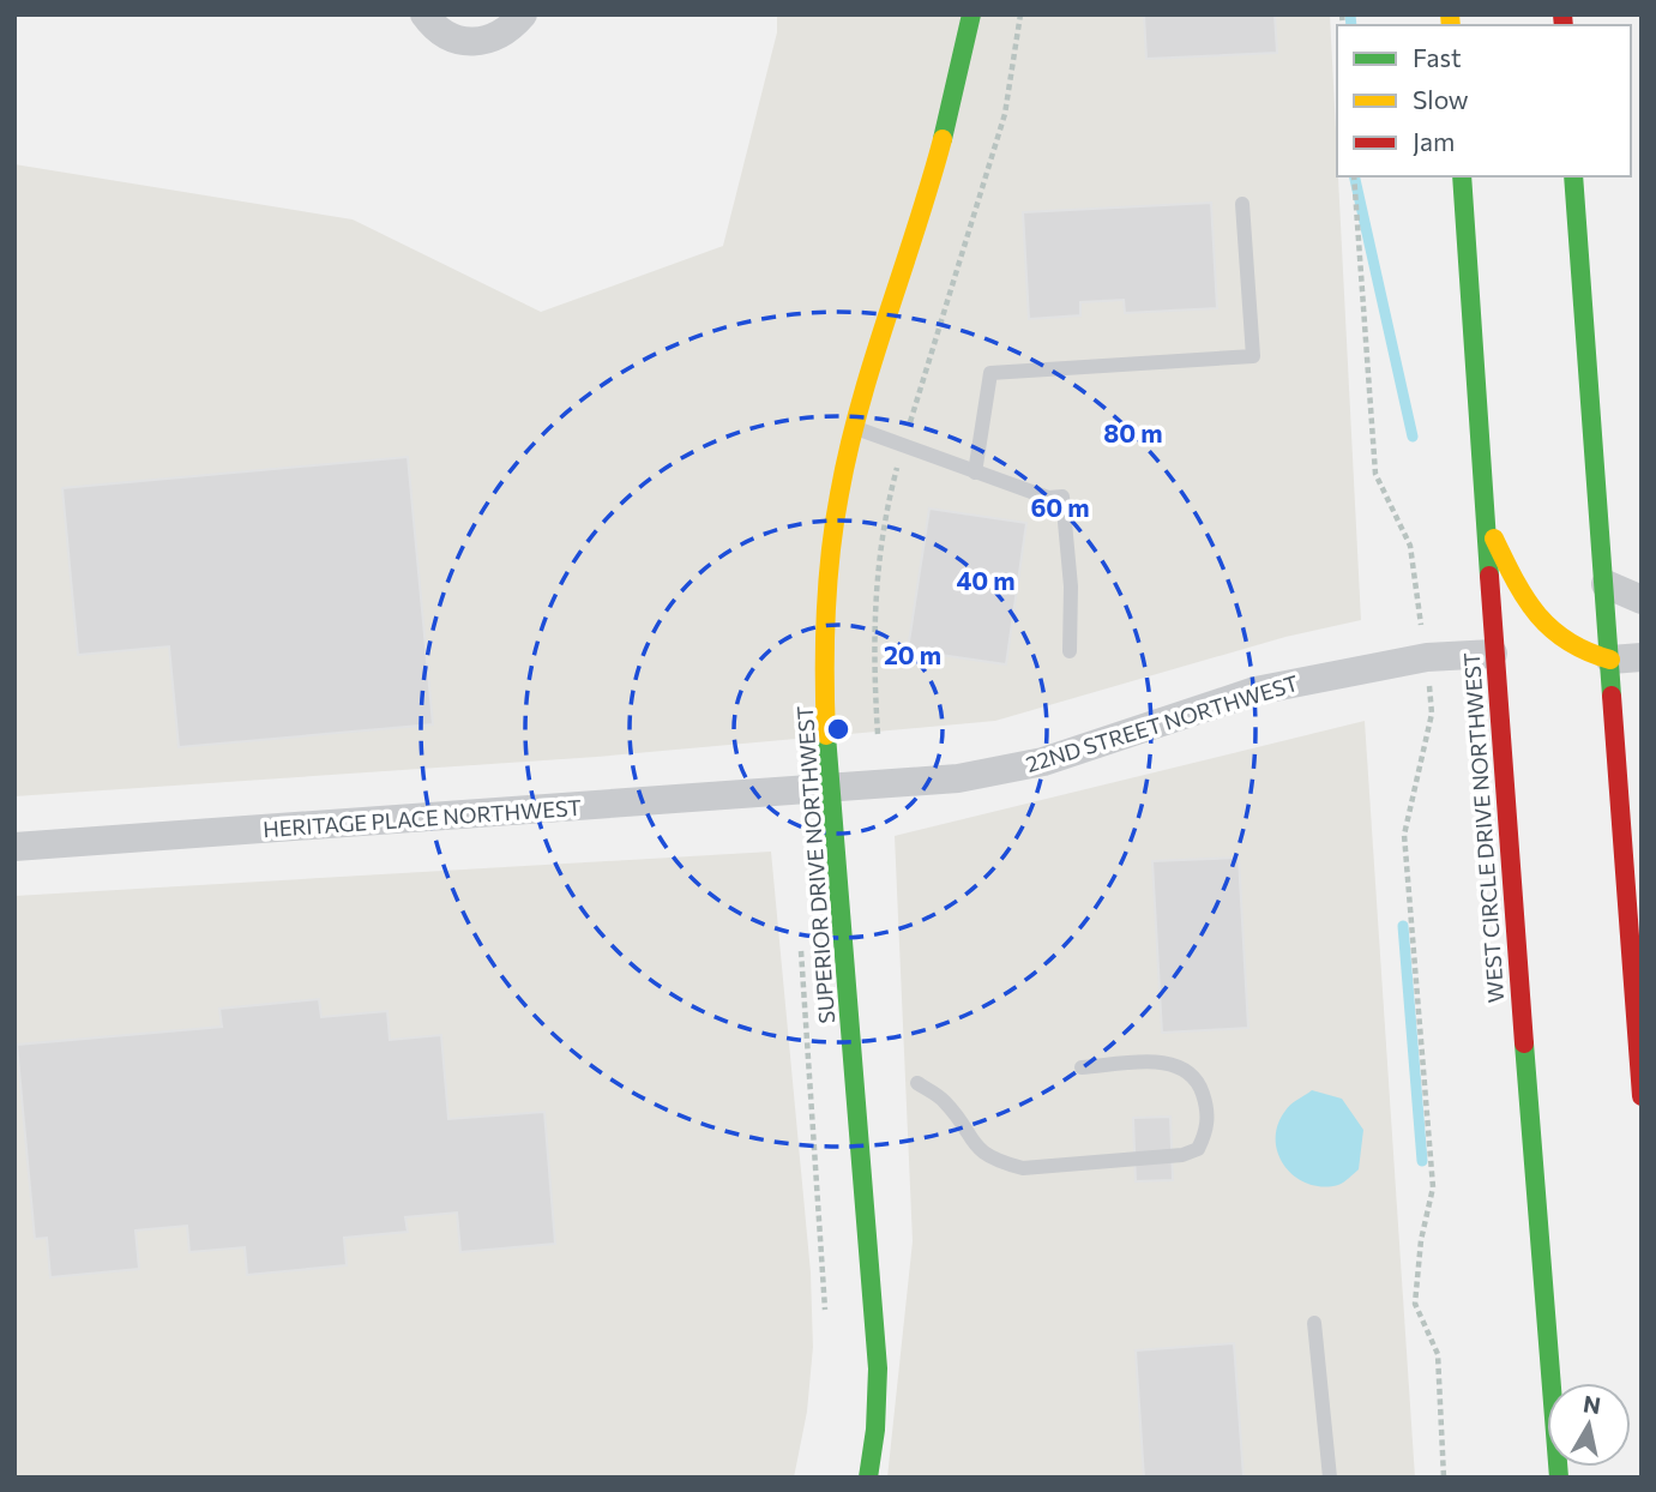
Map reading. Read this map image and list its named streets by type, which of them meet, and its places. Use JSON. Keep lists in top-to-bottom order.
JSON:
{
  "streets": {
    "main road": ["WEST CIRCLE DRIVE NORTHWEST", "SUPERIOR DRIVE NORTHWEST"],
    "street": ["22ND STREET NORTHWEST", "HERITAGE PLACE NORTHWEST"]
  },
  "crossings": [
    ["22ND STREET NORTHWEST", "HERITAGE PLACE NORTHWEST"],
    ["22ND STREET NORTHWEST", "WEST CIRCLE DRIVE NORTHWEST"],
    ["22ND STREET NORTHWEST", "SUPERIOR DRIVE NORTHWEST"],
    ["HERITAGE PLACE NORTHWEST", "SUPERIOR DRIVE NORTHWEST"]
  ],
  "legend": ["Fast", "Slow", "Jam"],
  "north": "top",
  "rings": [
    "80 m",
    "60 m",
    "40 m",
    "20 m"
  ]
}
